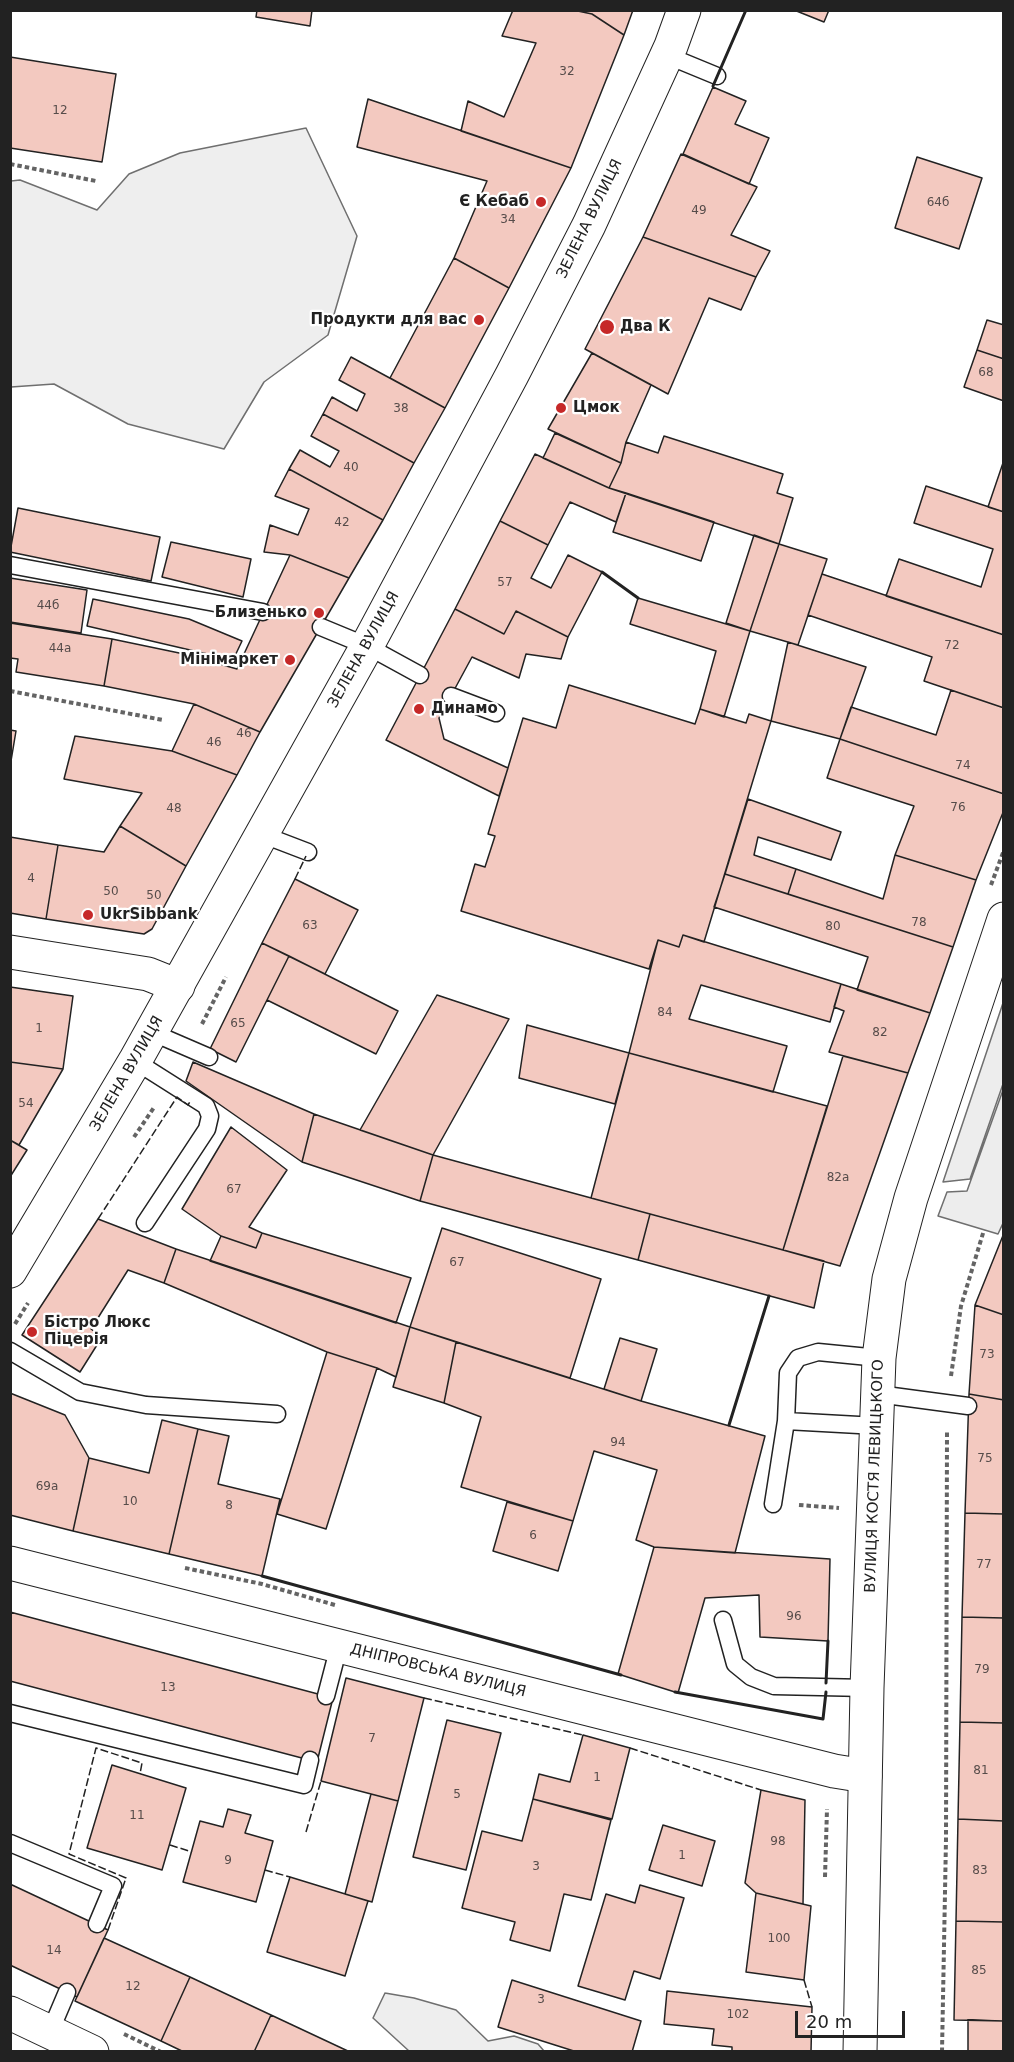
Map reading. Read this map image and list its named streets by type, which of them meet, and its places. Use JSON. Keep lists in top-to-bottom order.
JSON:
{
  "streets": {
    "main road": ["ЗЕЛЕНА ВУЛИЦЯ", "ВУЛИЦЯ КОСТЯ ЛЕВИЦЬКОГО", "ДНІПРОВСЬКА ВУЛИЦЯ"]
  },
  "crossings": [
    ["ВУЛИЦЯ КОСТЯ ЛЕВИЦЬКОГО", "ДНІПРОВСЬКА ВУЛИЦЯ"]
  ],
  "places": [
    "Є Кебаб",
    "Продукти для вас",
    "Два К",
    "Цмок",
    "Близенько",
    "Мінімаркет",
    "Динамо",
    "UkrSibbank",
    "Бістро Люкс Піцерія"
  ],
  "house_numbers": [
    "32",
    "12",
    "64б",
    "49",
    "34",
    "68",
    "38",
    "40",
    "42",
    "57",
    "44б",
    "72",
    "44а",
    "46",
    "46",
    "74",
    "76",
    "48",
    "4",
    "50",
    "50",
    "78",
    "63",
    "80",
    "84",
    "65",
    "1",
    "82",
    "54",
    "82а",
    "67",
    "67",
    "73",
    "94",
    "75",
    "69а",
    "10",
    "8",
    "6",
    "77",
    "96",
    "79",
    "13",
    "7",
    "81",
    "1",
    "5",
    "11",
    "98",
    "1",
    "9",
    "3",
    "83",
    "100",
    "14",
    "85",
    "12",
    "3",
    "102"
  ],
  "scale_bar": "20 m"
}
